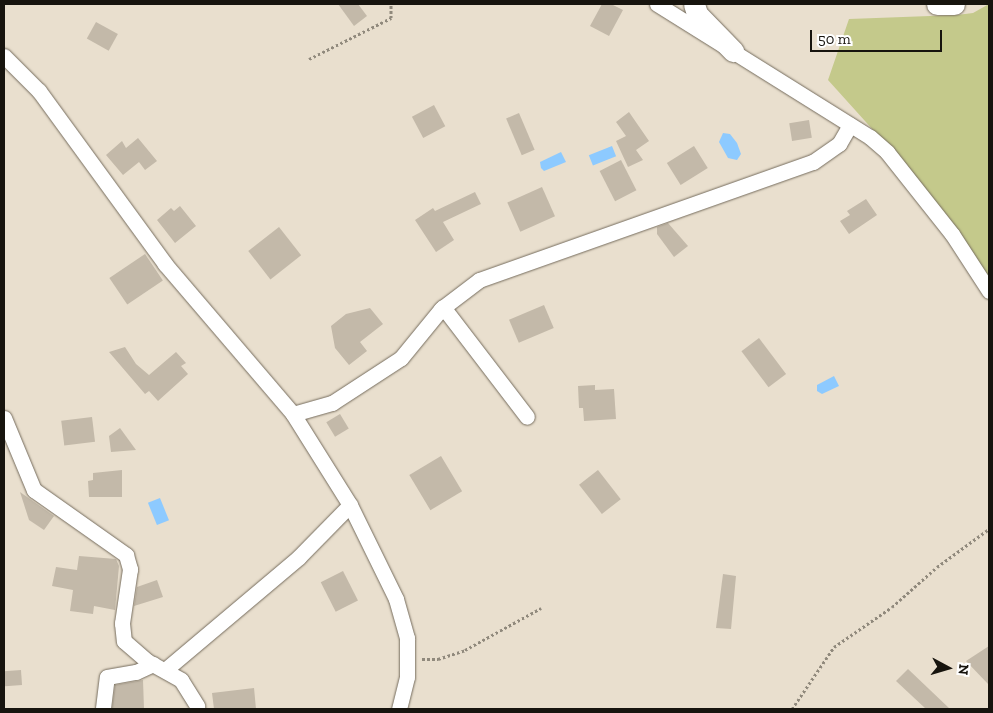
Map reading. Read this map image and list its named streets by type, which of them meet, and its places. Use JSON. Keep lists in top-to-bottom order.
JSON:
{
  "scale_bar": "50 m",
  "north": "right"
}
